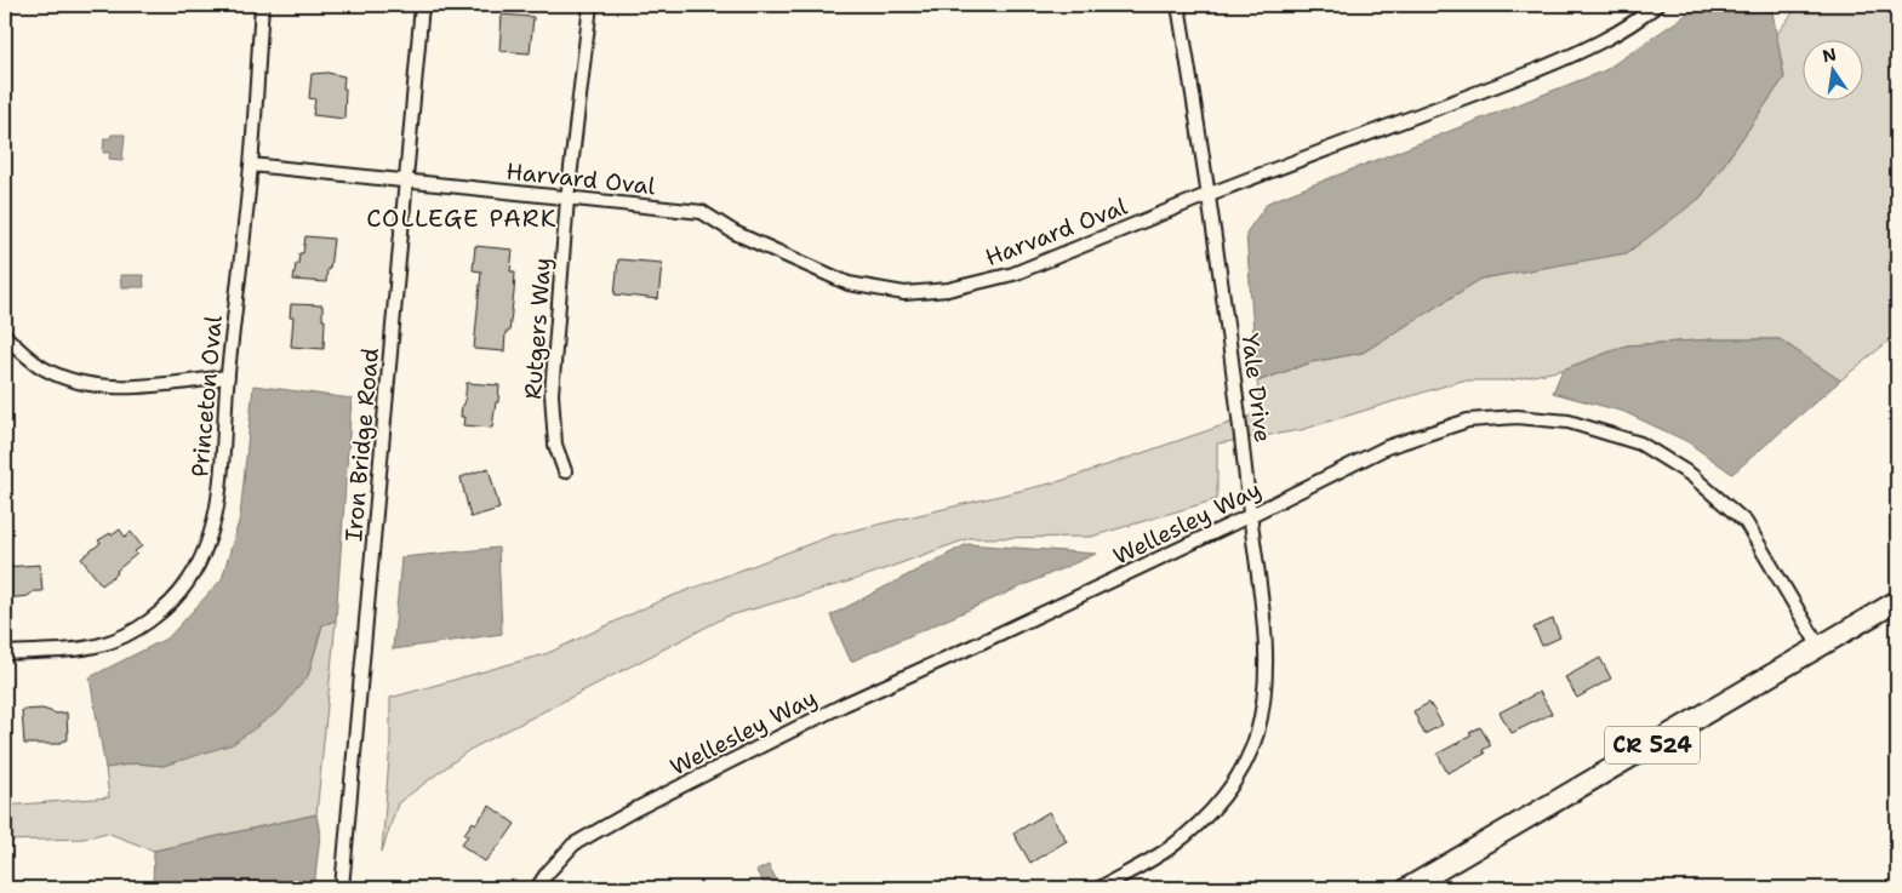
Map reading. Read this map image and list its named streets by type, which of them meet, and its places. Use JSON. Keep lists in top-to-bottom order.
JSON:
{
  "streets": {
    "main road": ["CR 524"],
    "street": [
      "Harvard Oval",
      "Rutgers Way",
      "Yale Drive",
      "Princeton Oval",
      "Iron Bridge Road",
      "Wellesley Way"
    ]
  },
  "crossings": [
    ["Harvard Oval", "Rutgers Way"],
    ["Harvard Oval", "Yale Drive"],
    ["Harvard Oval", "Princeton Oval"],
    ["Harvard Oval", "Iron Bridge Road"],
    ["Yale Drive", "Wellesley Way"],
    ["Wellesley Way", "CR 524"]
  ],
  "districts": ["COLLEGE PARK"],
  "north": "top"
}
